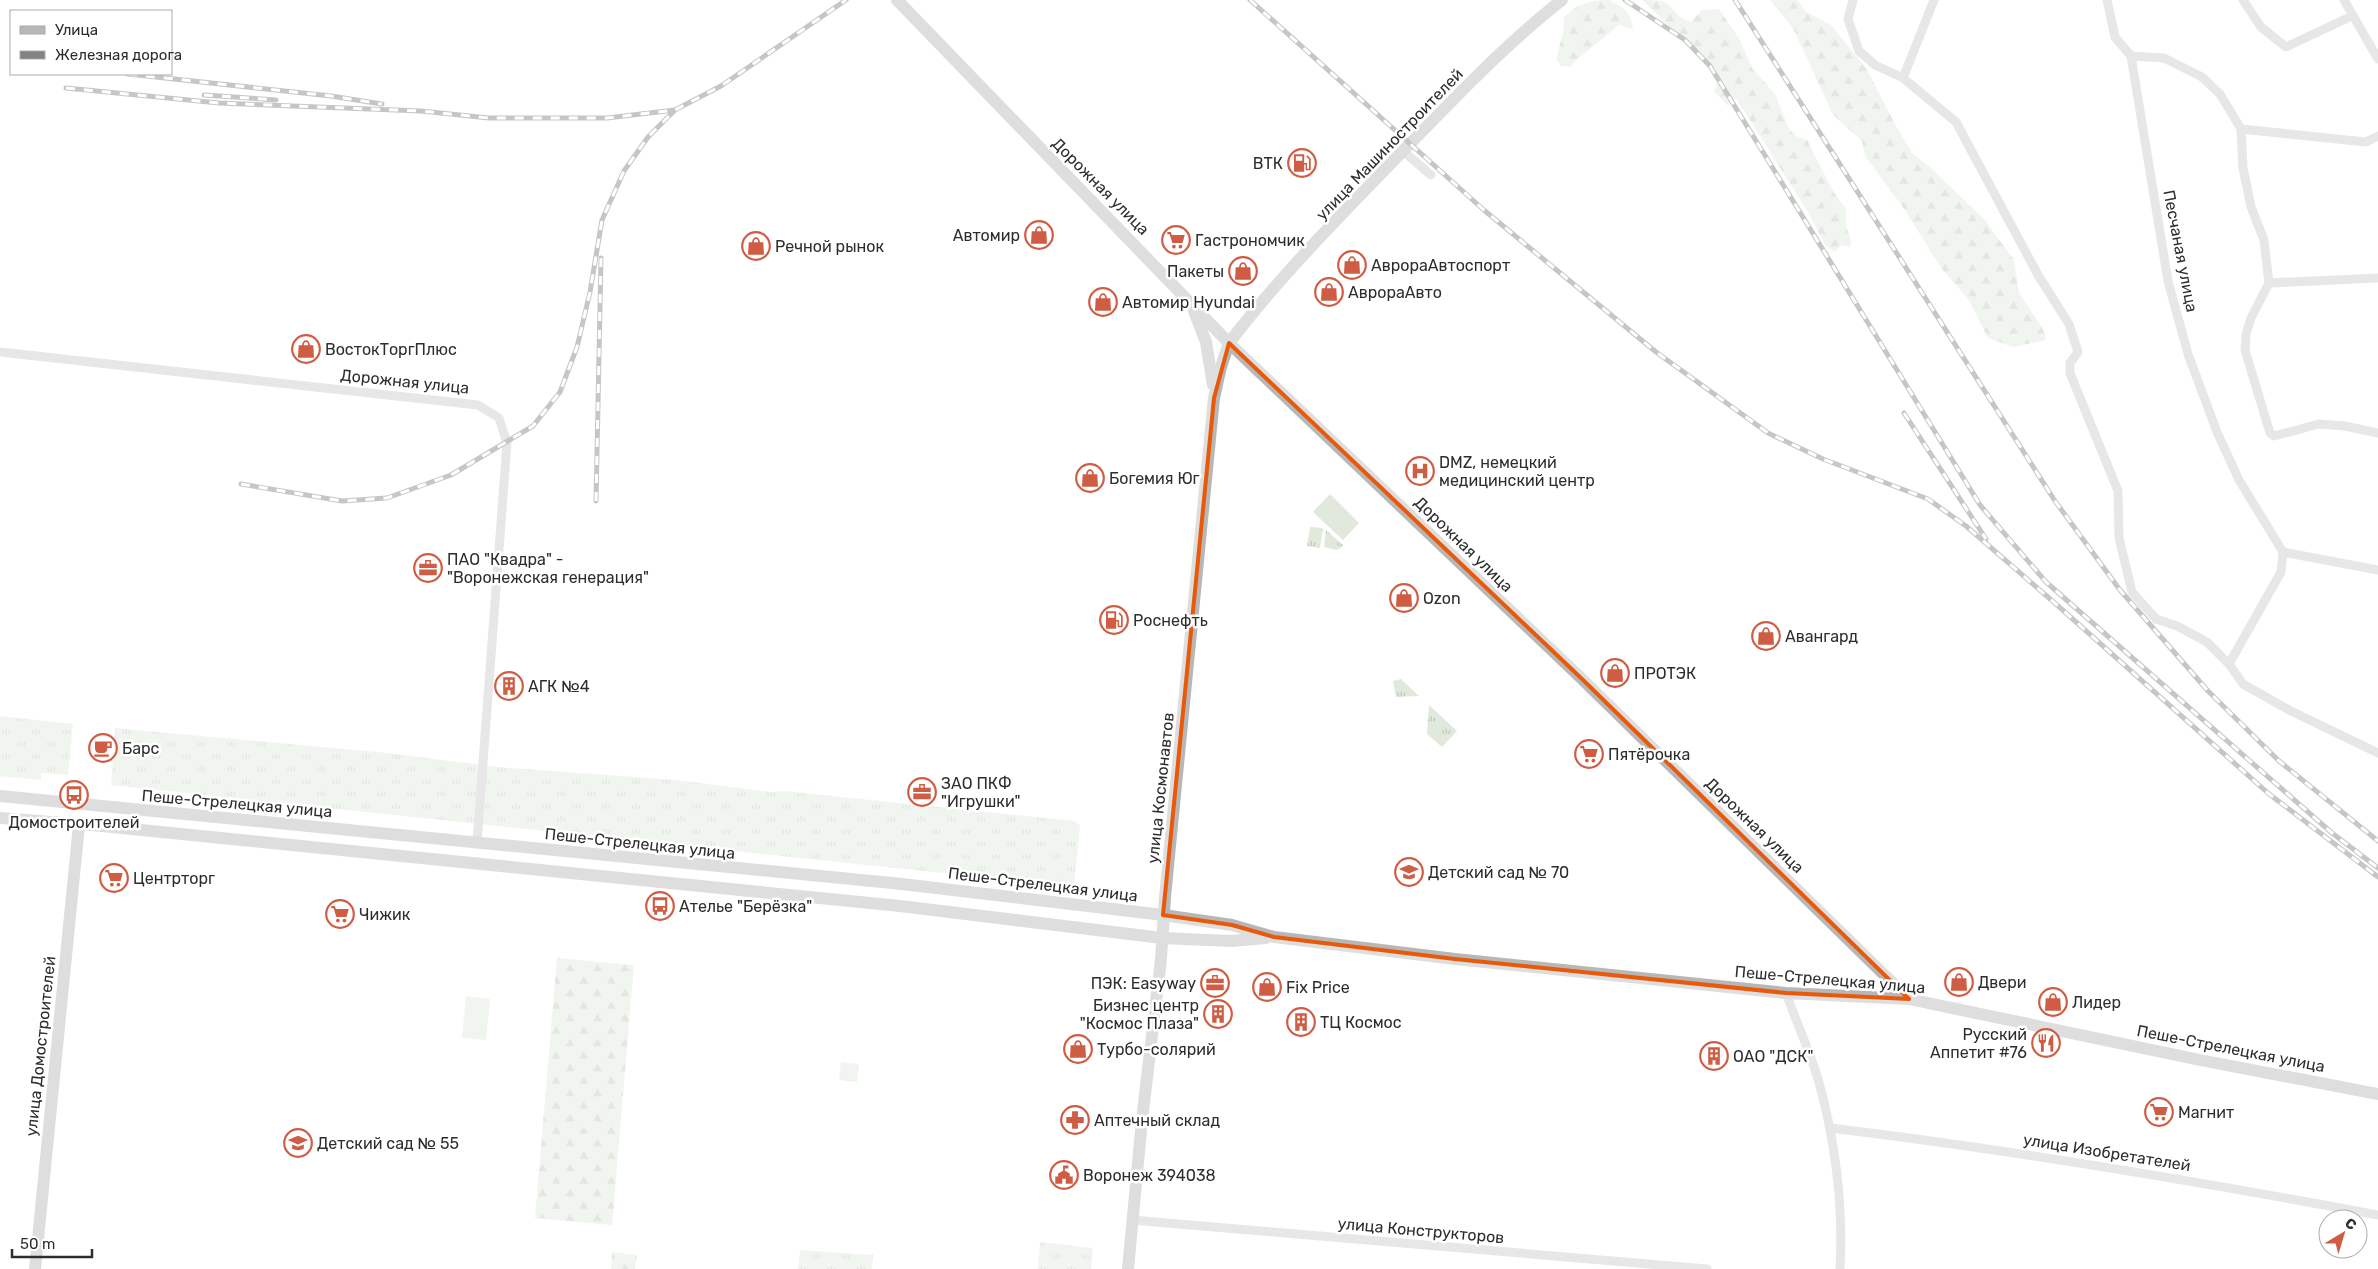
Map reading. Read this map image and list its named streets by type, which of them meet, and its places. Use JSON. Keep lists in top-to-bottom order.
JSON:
{
  "streets": {
    "street": [
      "улица Машиностроителей",
      "Дорожная улица",
      "Песчаная улица",
      "улица Космонавтов",
      "Пеше-Стрелецкая улица",
      "улица Домостроителей",
      "улица Изобретателей",
      "улица Конструкторов"
    ]
  },
  "crossings": [
    ["улица Машиностроителей", "Дорожная улица"],
    ["улица Машиностроителей", "улица Космонавтов"],
    ["Дорожная улица", "улица Космонавтов"],
    ["Дорожная улица", "Пеше-Стрелецкая улица"],
    ["улица Космонавтов", "Пеше-Стрелецкая улица"],
    ["улица Космонавтов", "улица Конструкторов"],
    ["Пеше-Стрелецкая улица", "улица Домостроителей"]
  ],
  "places": {
    "fuel station": ["ВТК", "Роснефть"],
    "shop": [
      "Автомир",
      "Речной рынок",
      "АврораАвтоспорт",
      "Пакеты",
      "АврораАвто",
      "Автомир Hyundai",
      "ВостокТоргПлюс",
      "Богемия Юг",
      "Ozon",
      "Авангард",
      "ПРОТЭК",
      "Двери",
      "Fix Price",
      "Лидер",
      "Турбо-солярий"
    ],
    "supermarket": [
      "Гастрономчик",
      "Пятёрочка",
      "Центрторг",
      "Чижик",
      "Магнит"
    ],
    "hospital": ["DMZ, немецкий медицинский центр"],
    "office": ["ПАО \"Квадра\" - \"Воронежская генерация\"", "ЗАО ПКФ \"Игрушки\"", "ПЭК: Easyway"],
    "building": [
      "АГК №4",
      "Бизнес центр \"Космос Плаза\"",
      "ТЦ Космос",
      "ОАО \"ДСК\""
    ],
    "cafe": ["Барс"],
    "bus stop": ["Домостроителей", "Ателье \"Берёзка\""],
    "school or university": ["Детский сад № 70", "Детский сад № 55"],
    "restaurant": ["Русский Аппетит #76"],
    "pharmacy": ["Аптечный склад"],
    "public building": ["Воронеж 394038"]
  },
  "legend": ["Улица", "Железная дорога"],
  "scale_bar": "50 m",
  "north": "top right"
}
